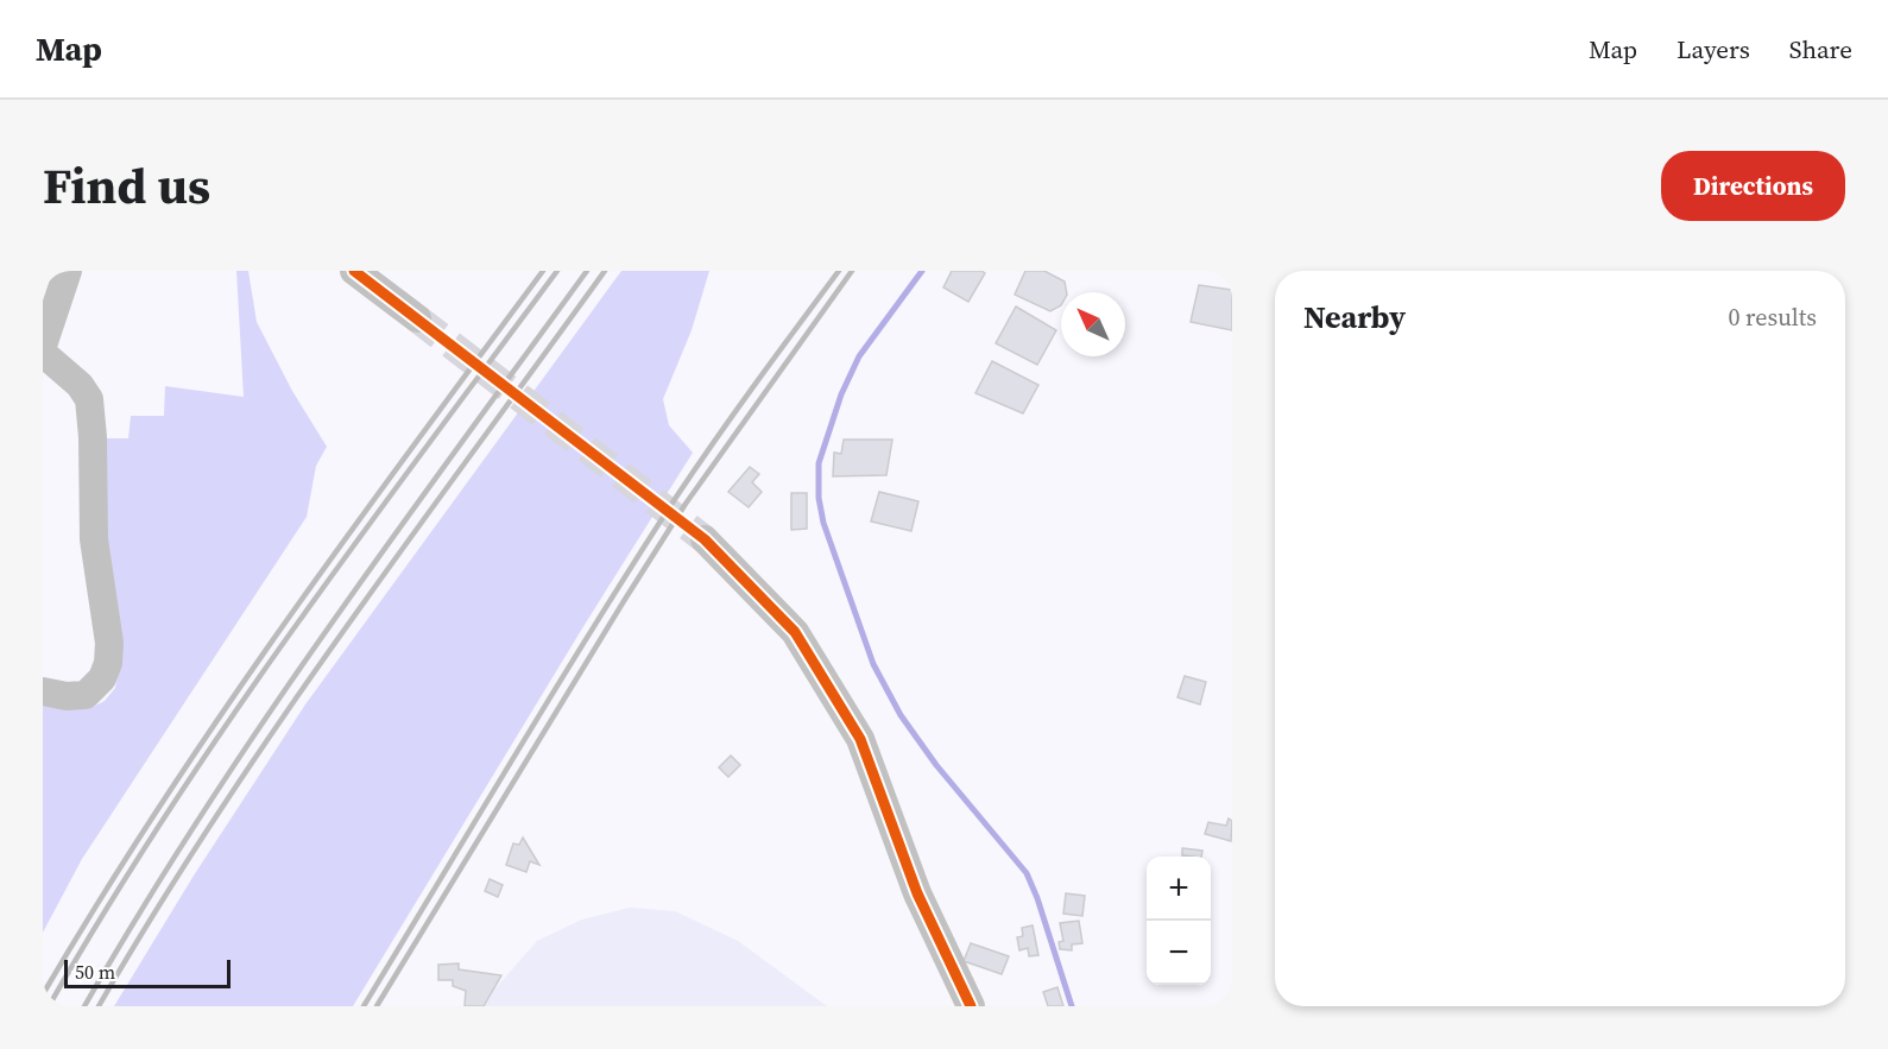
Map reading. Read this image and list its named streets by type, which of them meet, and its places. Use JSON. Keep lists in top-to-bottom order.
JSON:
{
  "scale_bar": "50 m",
  "north": "top left",
  "page": {
    "header": "Map",
    "nav": ["Map", "Layers", "Share"],
    "title": "Find us",
    "buttons": "Directions",
    "heading": ["Nearby", "0 results"],
    "map_buttons": ["+", "−"],
    "scale": "50 m"
  }
}
